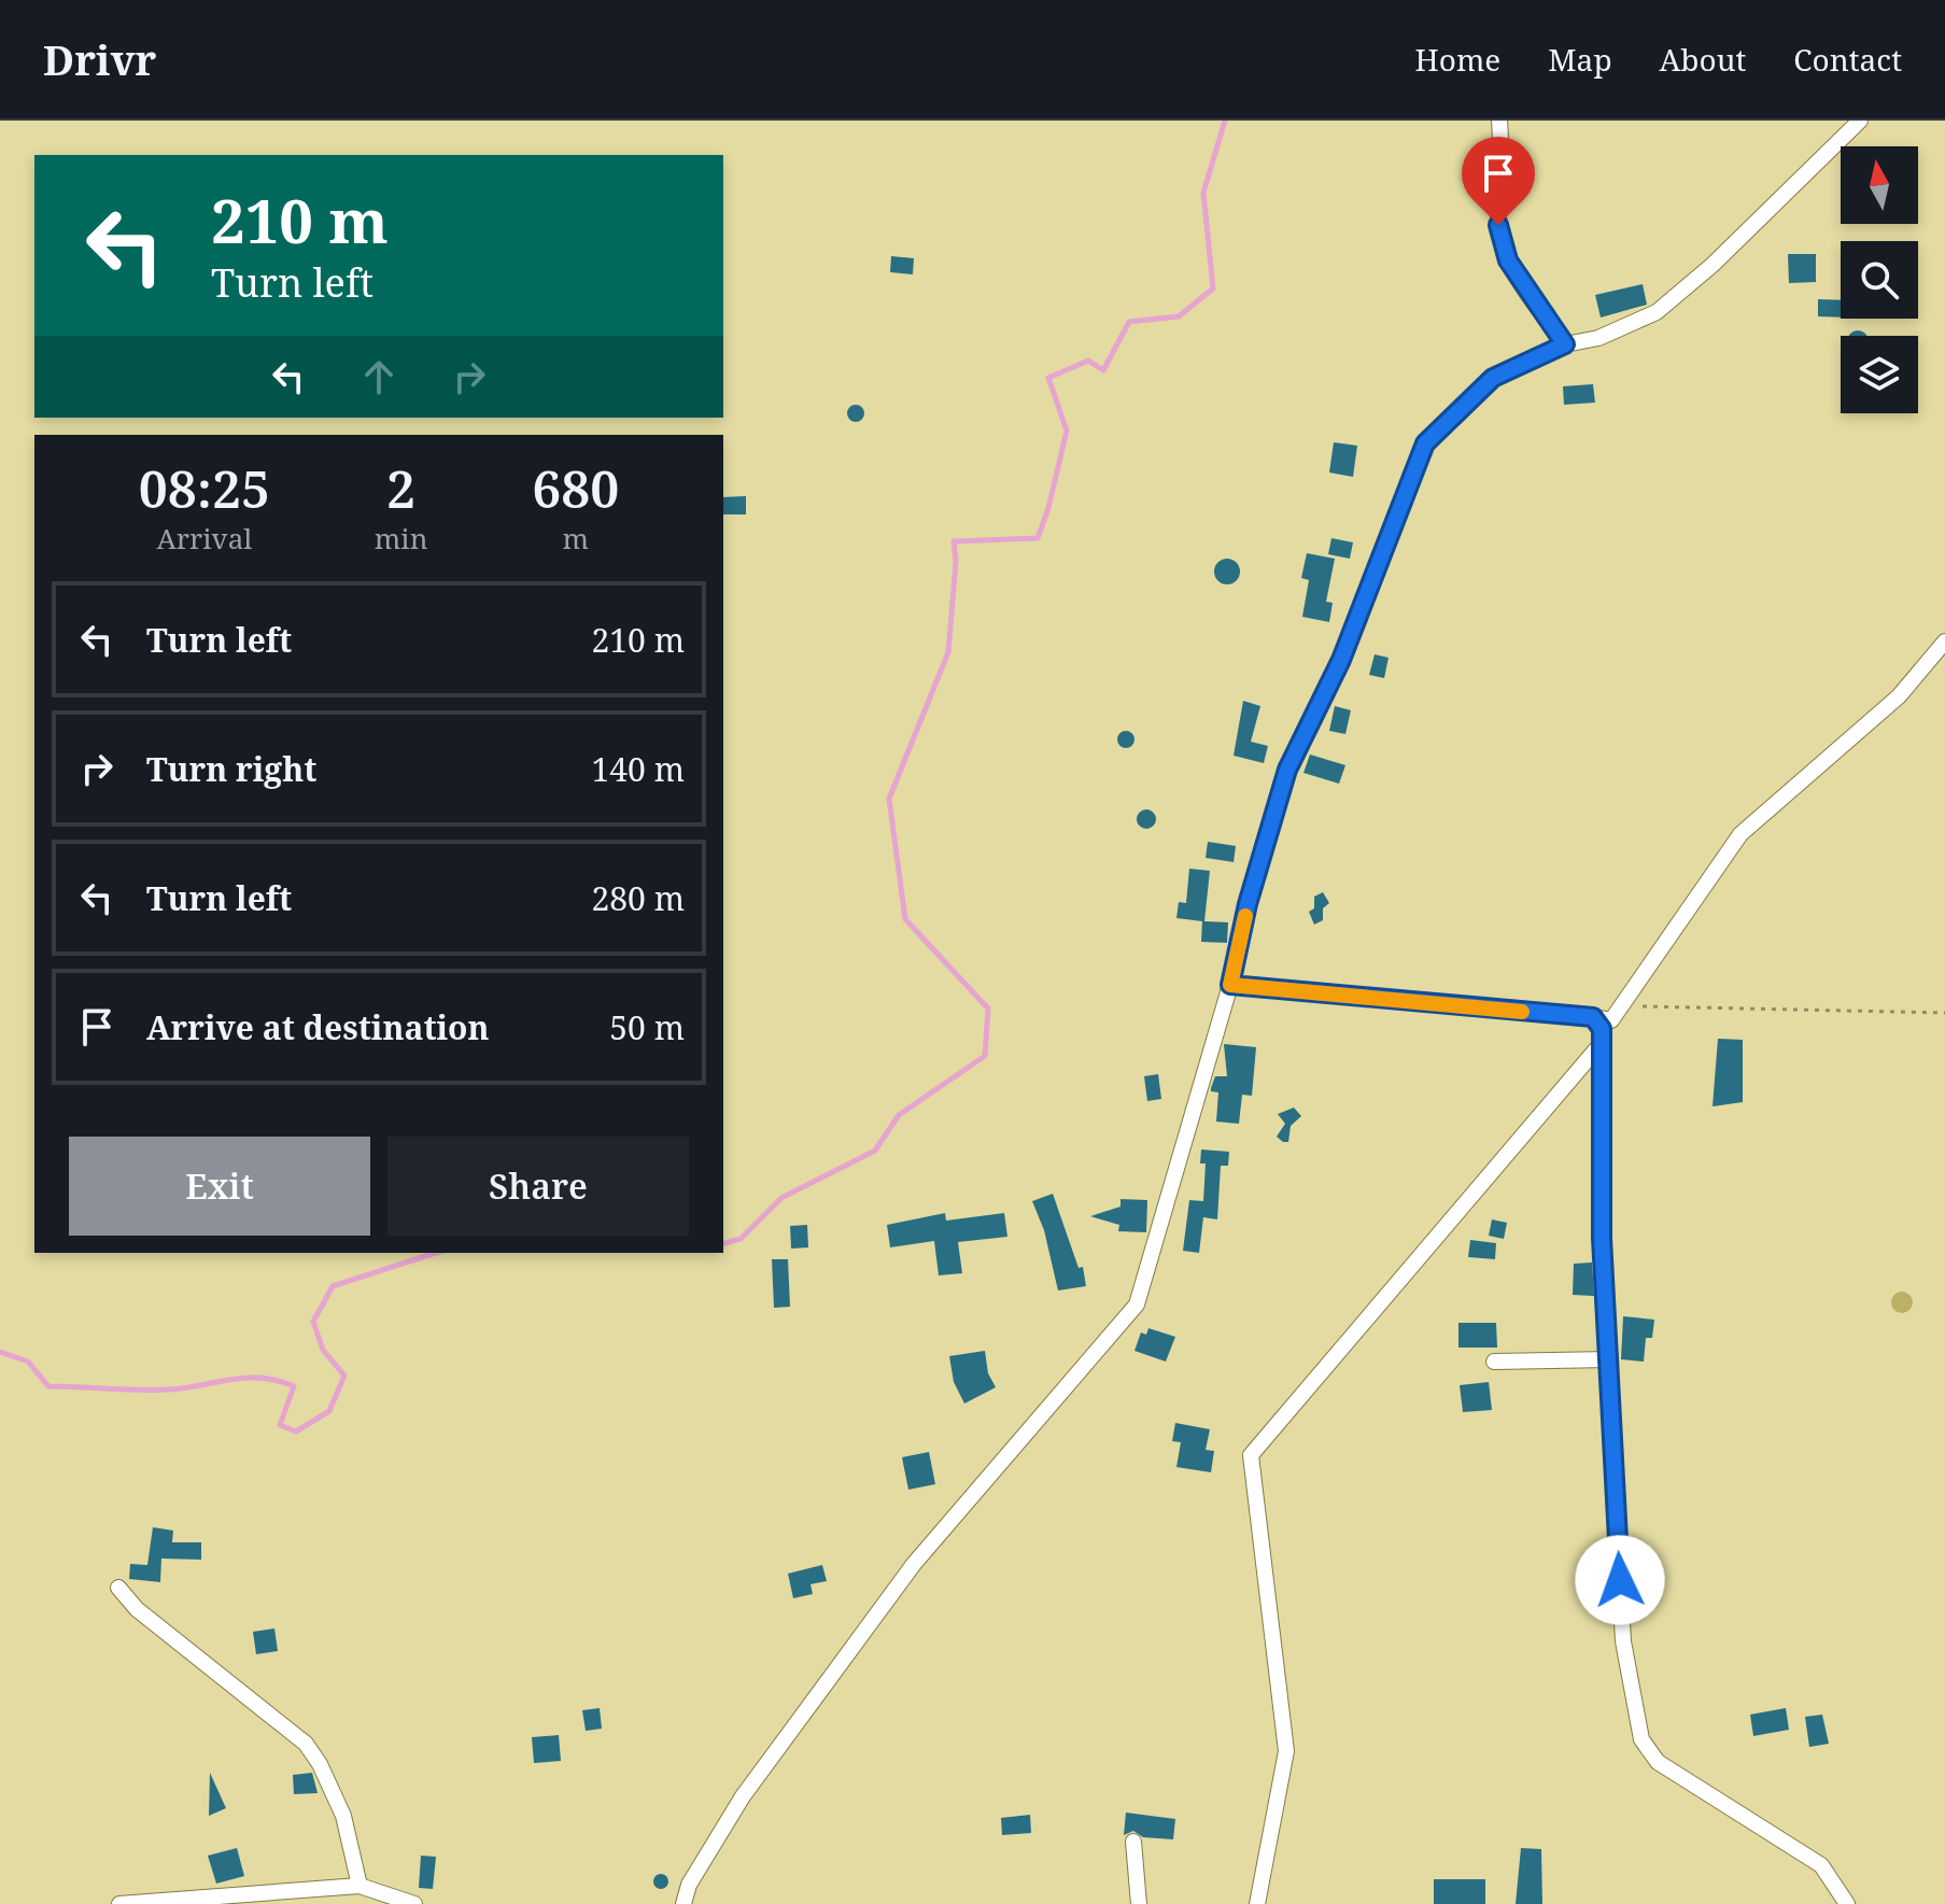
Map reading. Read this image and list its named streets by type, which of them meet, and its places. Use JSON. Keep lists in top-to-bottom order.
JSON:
{
  "north": "top",
  "page": {
    "header": "Drivr",
    "nav": [
      "Home",
      "Map",
      "About",
      "Contact"
    ],
    "turn": ["210 m", "Turn left"],
    "eta": [
      "08:25",
      "Arrival",
      "2",
      "min",
      "680",
      "m"
    ],
    "list": [
      {
        "name": "Turn left",
        "value": "210 m"
      },
      {
        "name": "Turn right",
        "value": "140 m"
      },
      {
        "name": "Turn left",
        "value": "280 m"
      },
      {
        "name": "Arrive at destination",
        "value": "50 m"
      }
    ],
    "buttons": ["Exit", "Share"]
  }
}
